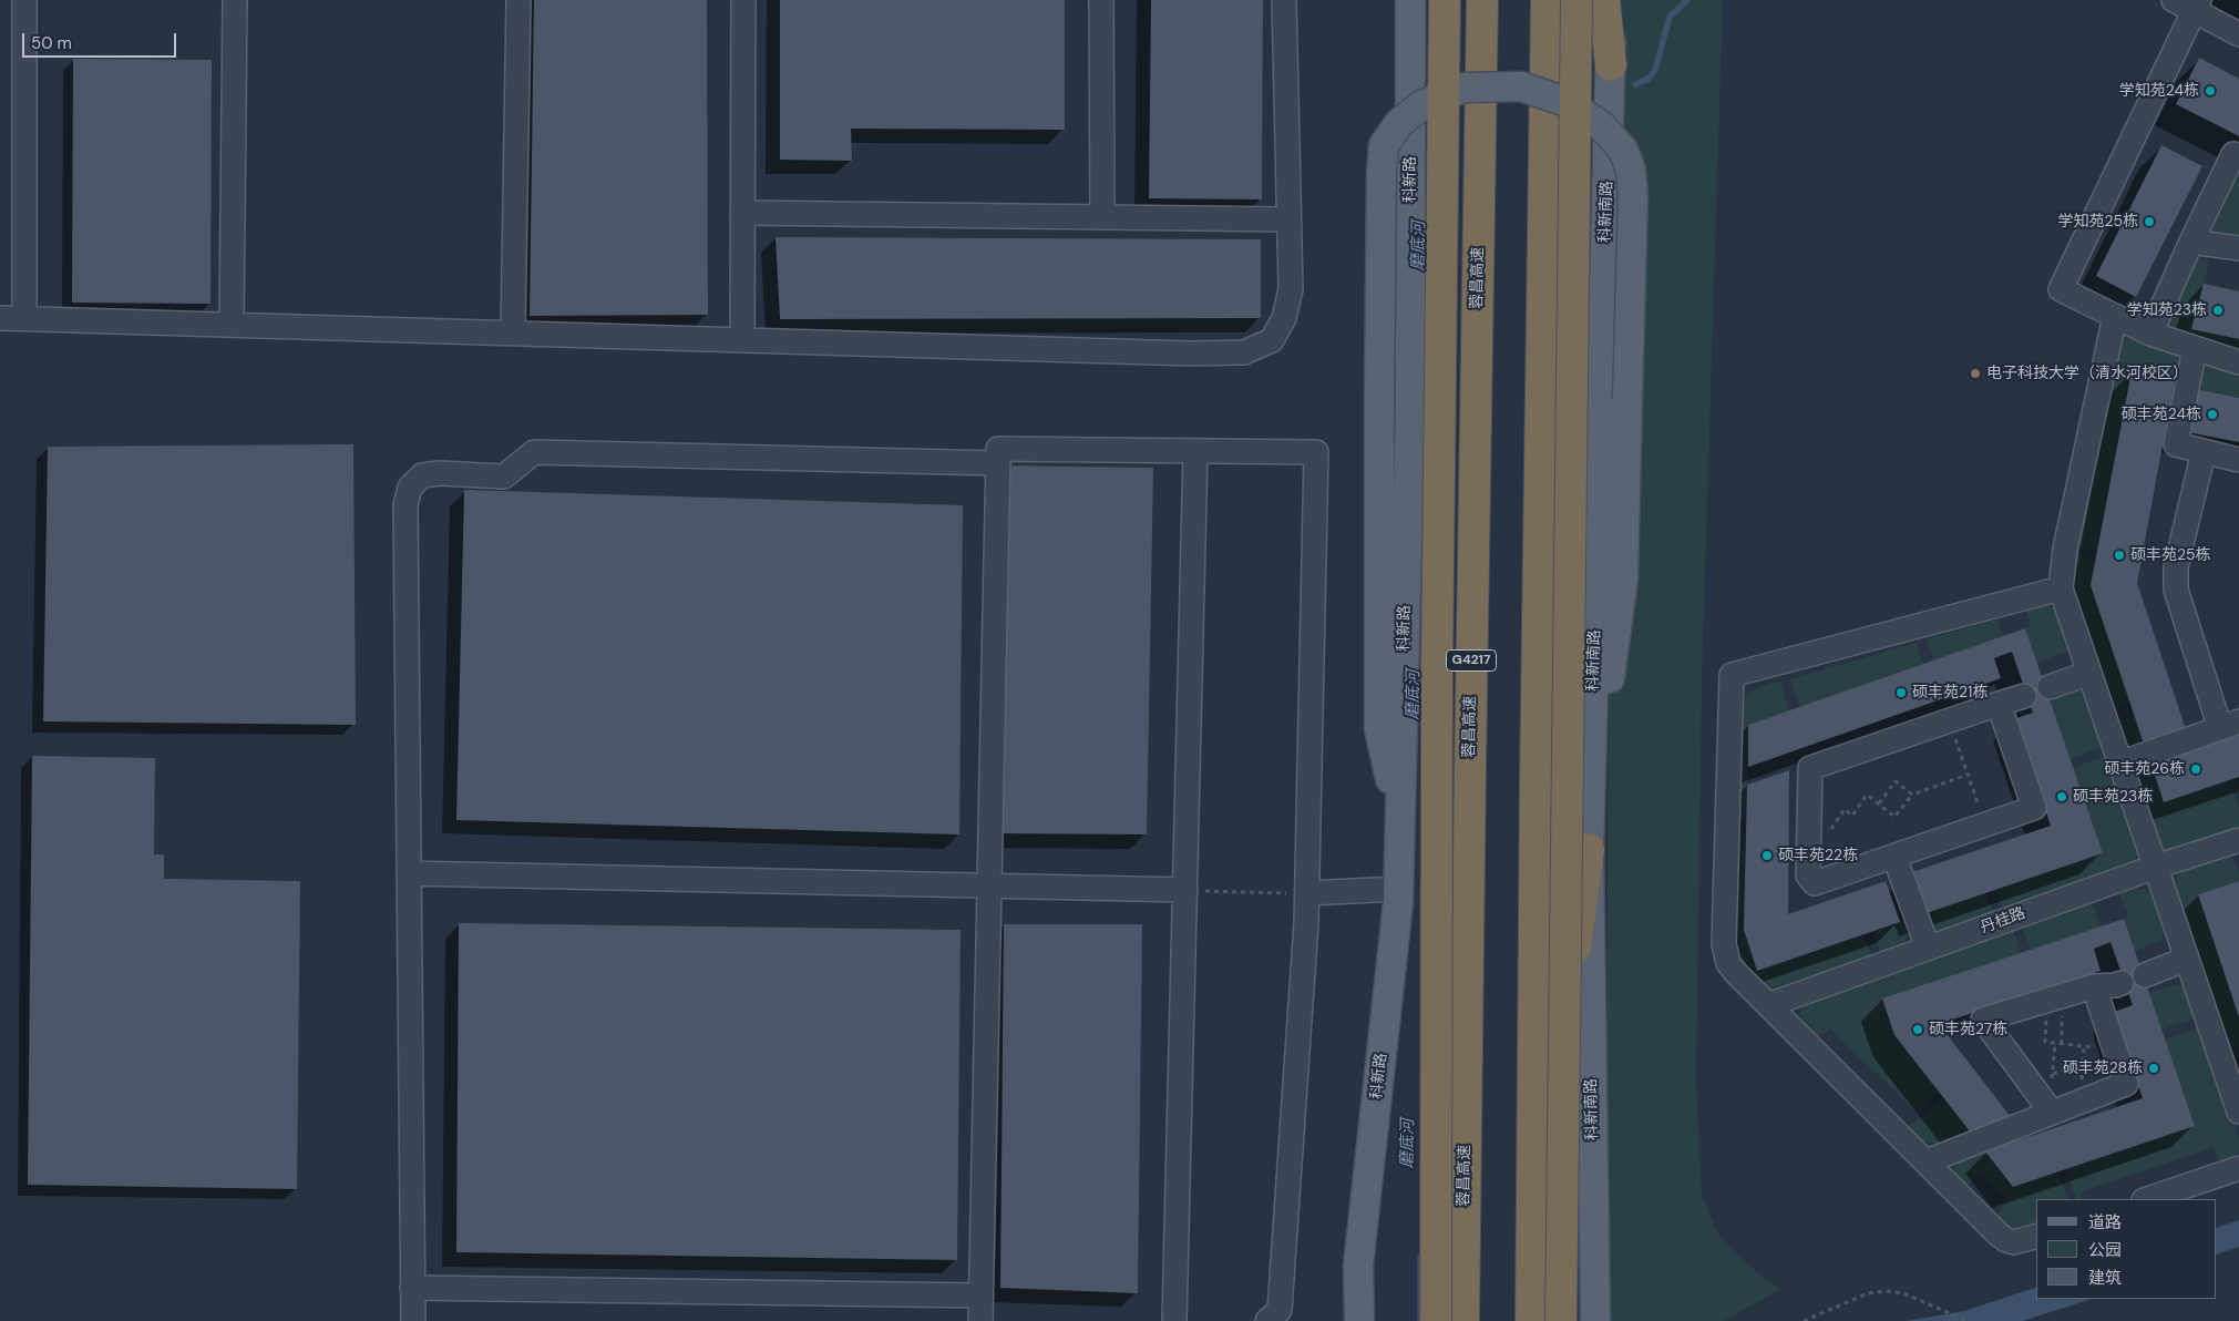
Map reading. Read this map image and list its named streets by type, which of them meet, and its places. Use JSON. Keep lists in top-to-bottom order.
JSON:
{
  "streets": {
    "highway": ["蓉昌高速", "G4217"],
    "main road": ["科新路", "科新南路"],
    "street": ["丹桂路"]
  },
  "water": ["磨底河"],
  "places": [
    "学知苑24栋",
    "学知苑25栋",
    "学知苑23栋",
    "电子科技大学（清水河校区）",
    "硕丰苑24栋",
    "硕丰苑25栋",
    "硕丰苑21栋",
    "硕丰苑26栋",
    "硕丰苑23栋",
    "硕丰苑22栋",
    "硕丰苑27栋",
    "硕丰苑28栋"
  ],
  "legend": ["道路", "公园", "建筑"],
  "scale_bar": "50 m"
}
